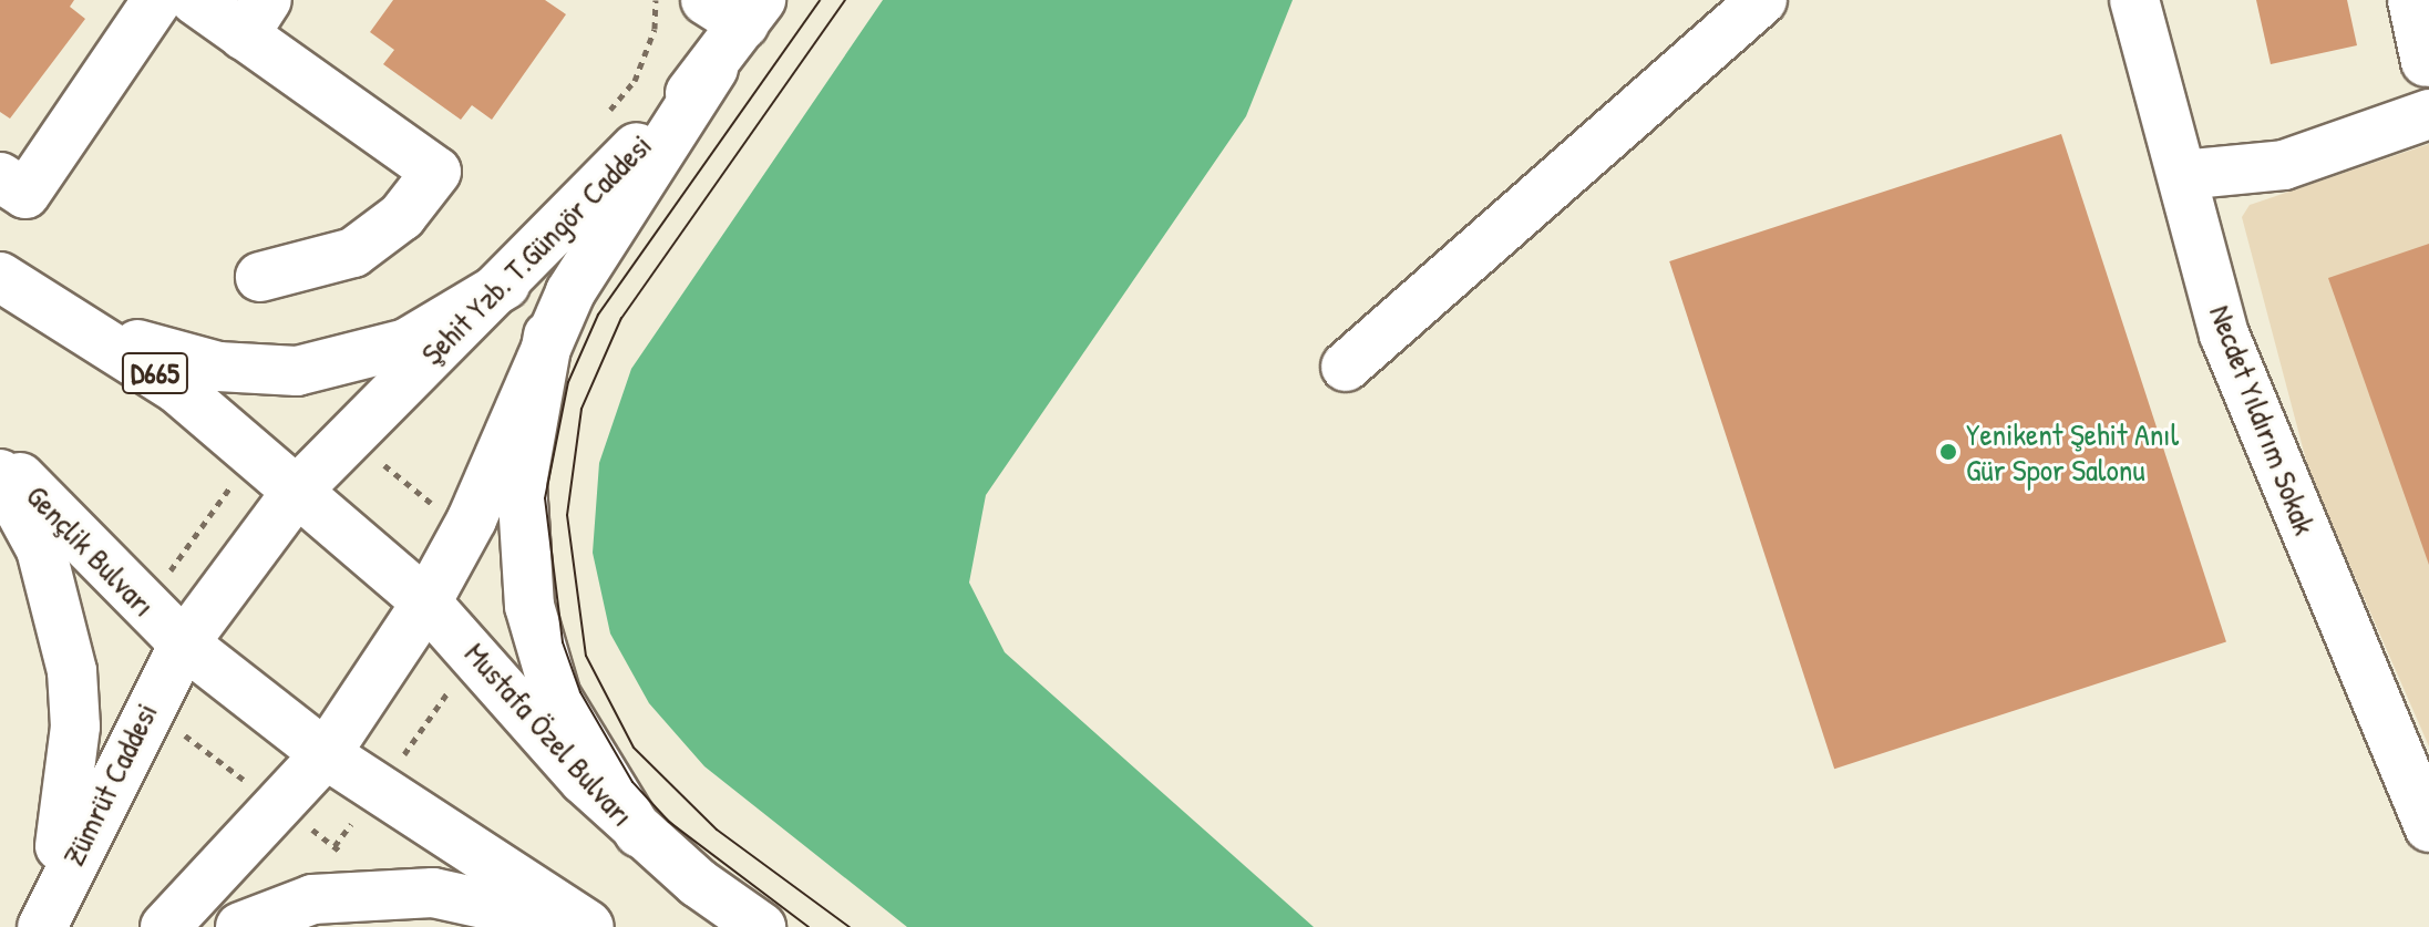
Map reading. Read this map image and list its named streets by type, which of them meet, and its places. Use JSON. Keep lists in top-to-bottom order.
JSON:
{
  "streets": {
    "main road": [
      "Şehit Yzb. T.Güngör Caddesi",
      "D665",
      "Necdet Yıldırım Sokak",
      "Gençlik Bulvarı",
      "Mustafa Özel Bulvarı",
      "Zümrüt Caddesi"
    ]
  },
  "crossings": [
    ["Şehit Yzb. T.Güngör Caddesi", "D665"],
    ["Şehit Yzb. T.Güngör Caddesi", "Gençlik Bulvarı"],
    ["Şehit Yzb. T.Güngör Caddesi", "Zümrüt Caddesi"],
    ["D665", "Mustafa Özel Bulvarı"],
    ["Gençlik Bulvarı", "Zümrüt Caddesi"]
  ],
  "places": ["Yenikent Şehit Anıl Gür Spor Salonu"]
}
